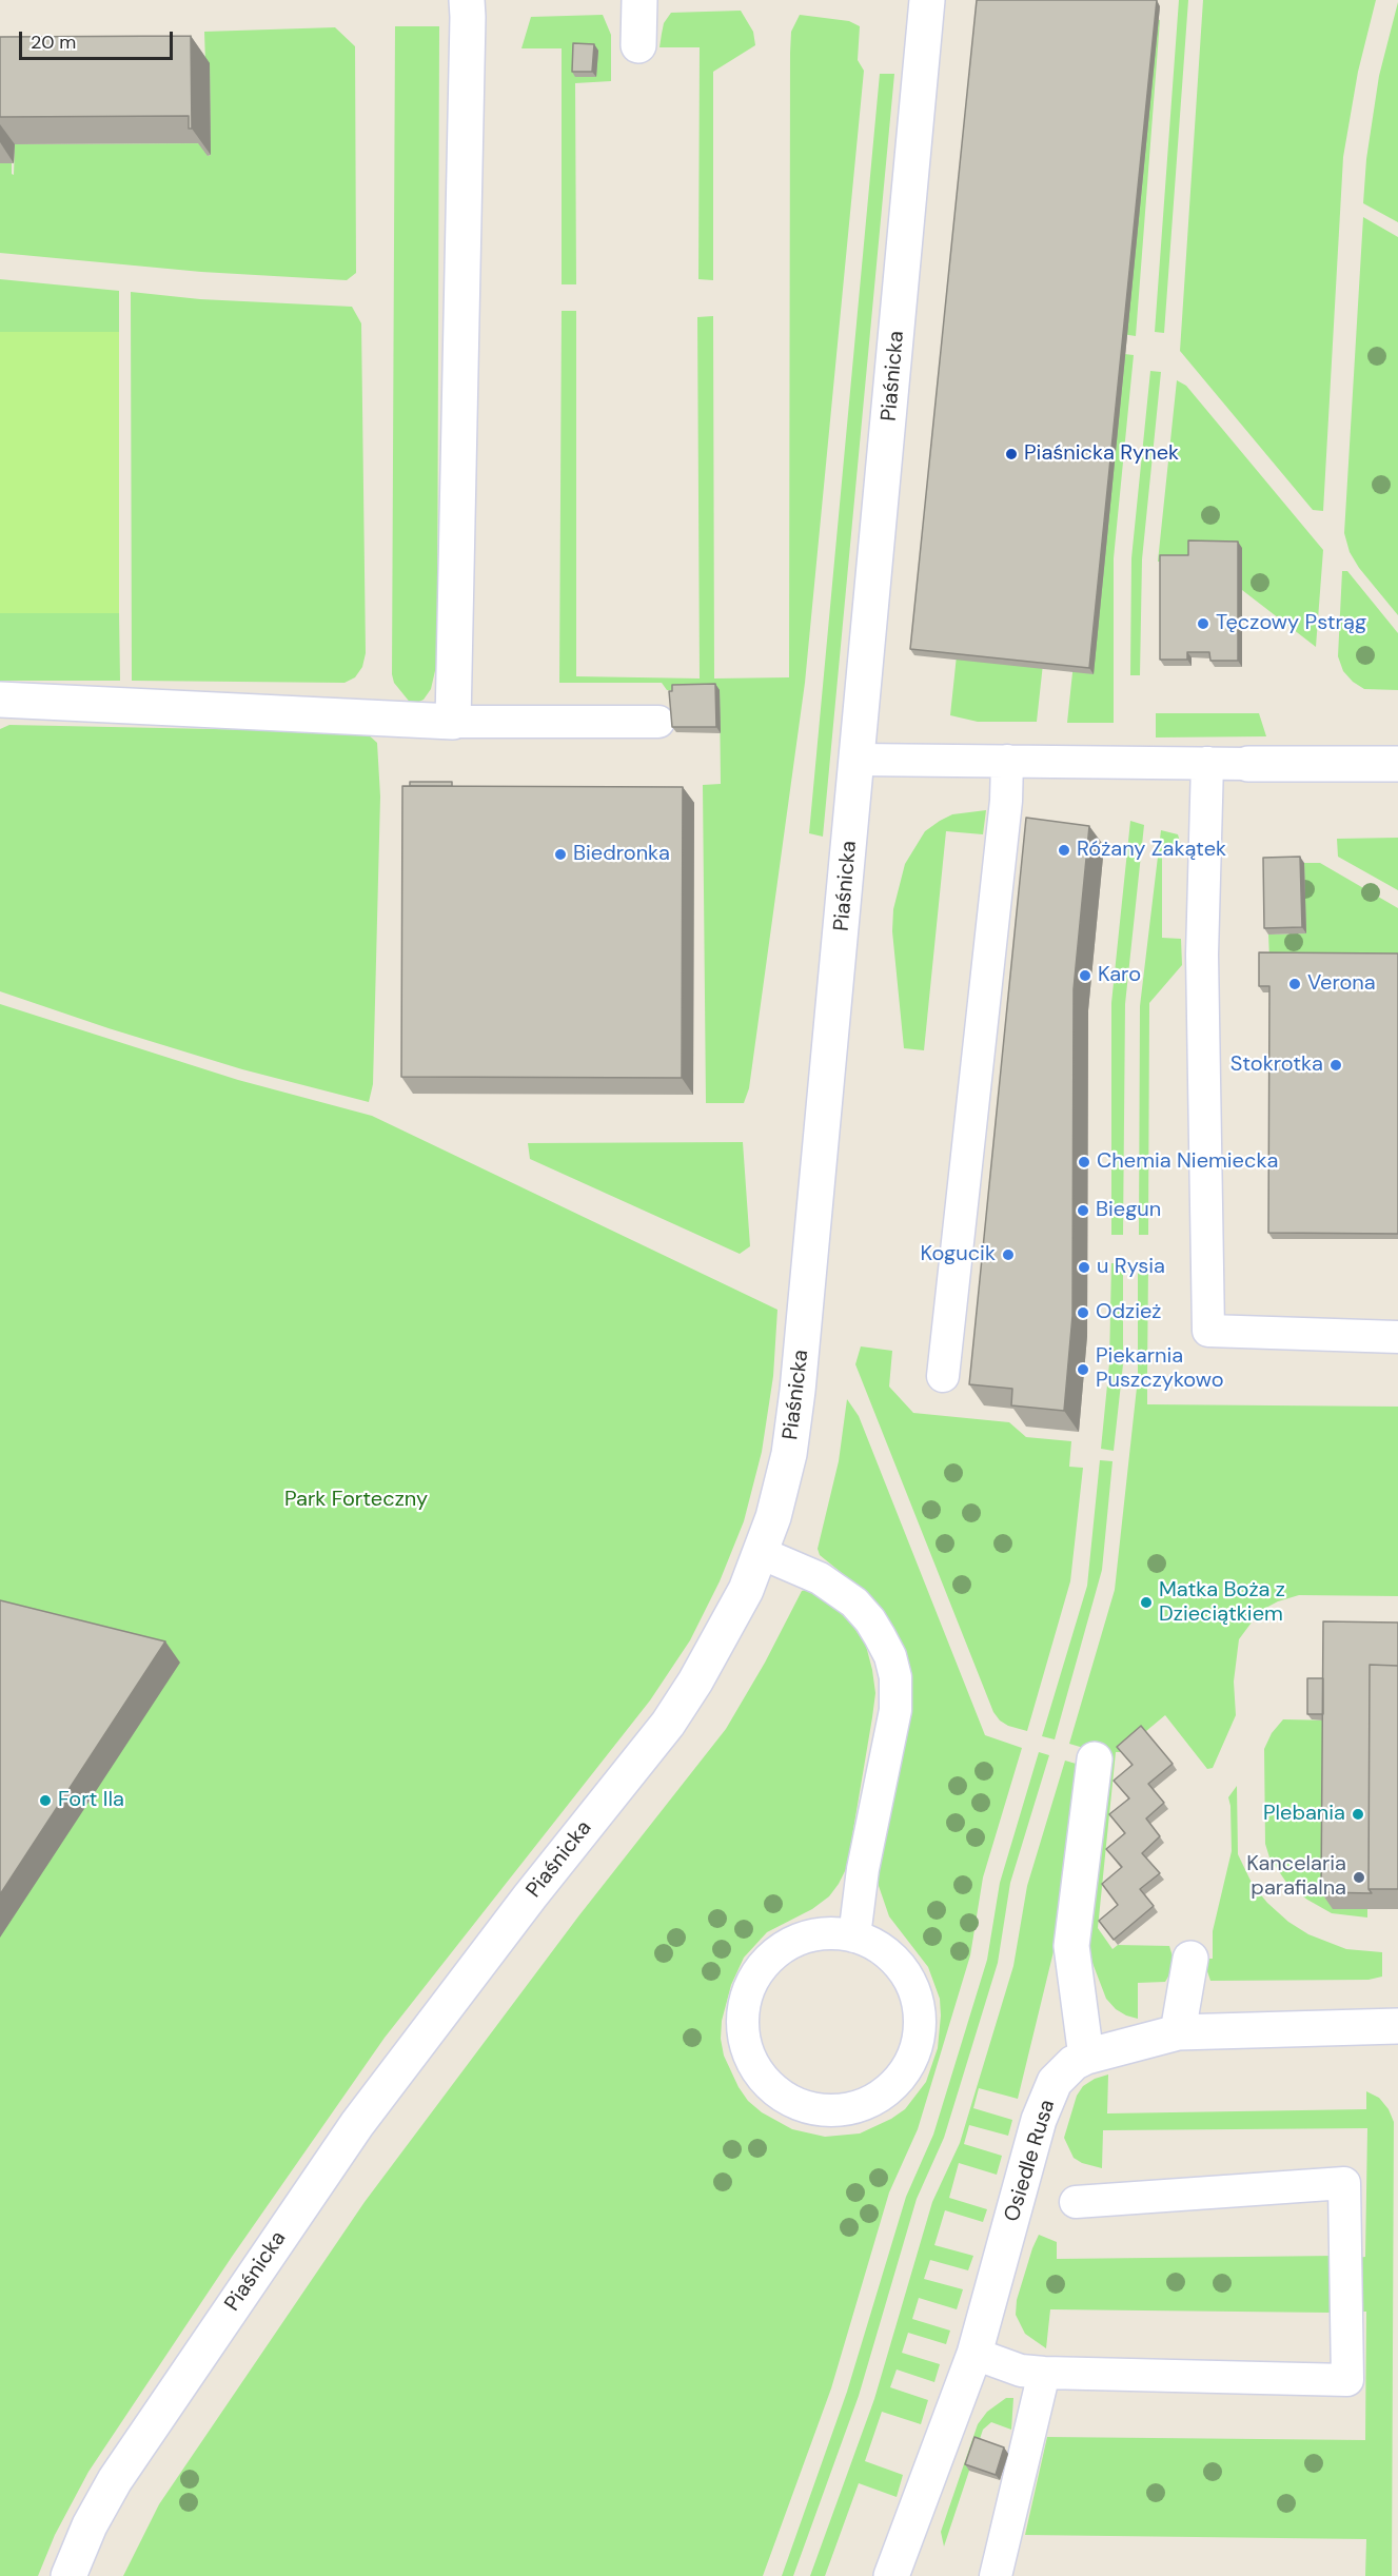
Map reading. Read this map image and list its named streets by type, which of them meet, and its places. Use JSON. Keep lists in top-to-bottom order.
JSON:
{
  "streets": {
    "street": ["Piaśnicka", "Osiedle Rusa"]
  },
  "parks": ["Park Forteczny"],
  "places": [
    "Piaśnicka Rynek",
    "Tęczowy Pstrąg",
    "Różany Zakątek",
    "Biedronka",
    "Karo",
    "Verona",
    "Stokrotka",
    "Chemia Niemiecka",
    "Biegun",
    "Kogucik",
    "u Rysia",
    "Odzież",
    "Piekarnia Puszczykowo",
    "Matka Boża z Dzieciątkiem",
    "Fort IIa",
    "Plebania",
    "Kancelaria parafialna"
  ],
  "scale_bar": "20 m"
}
